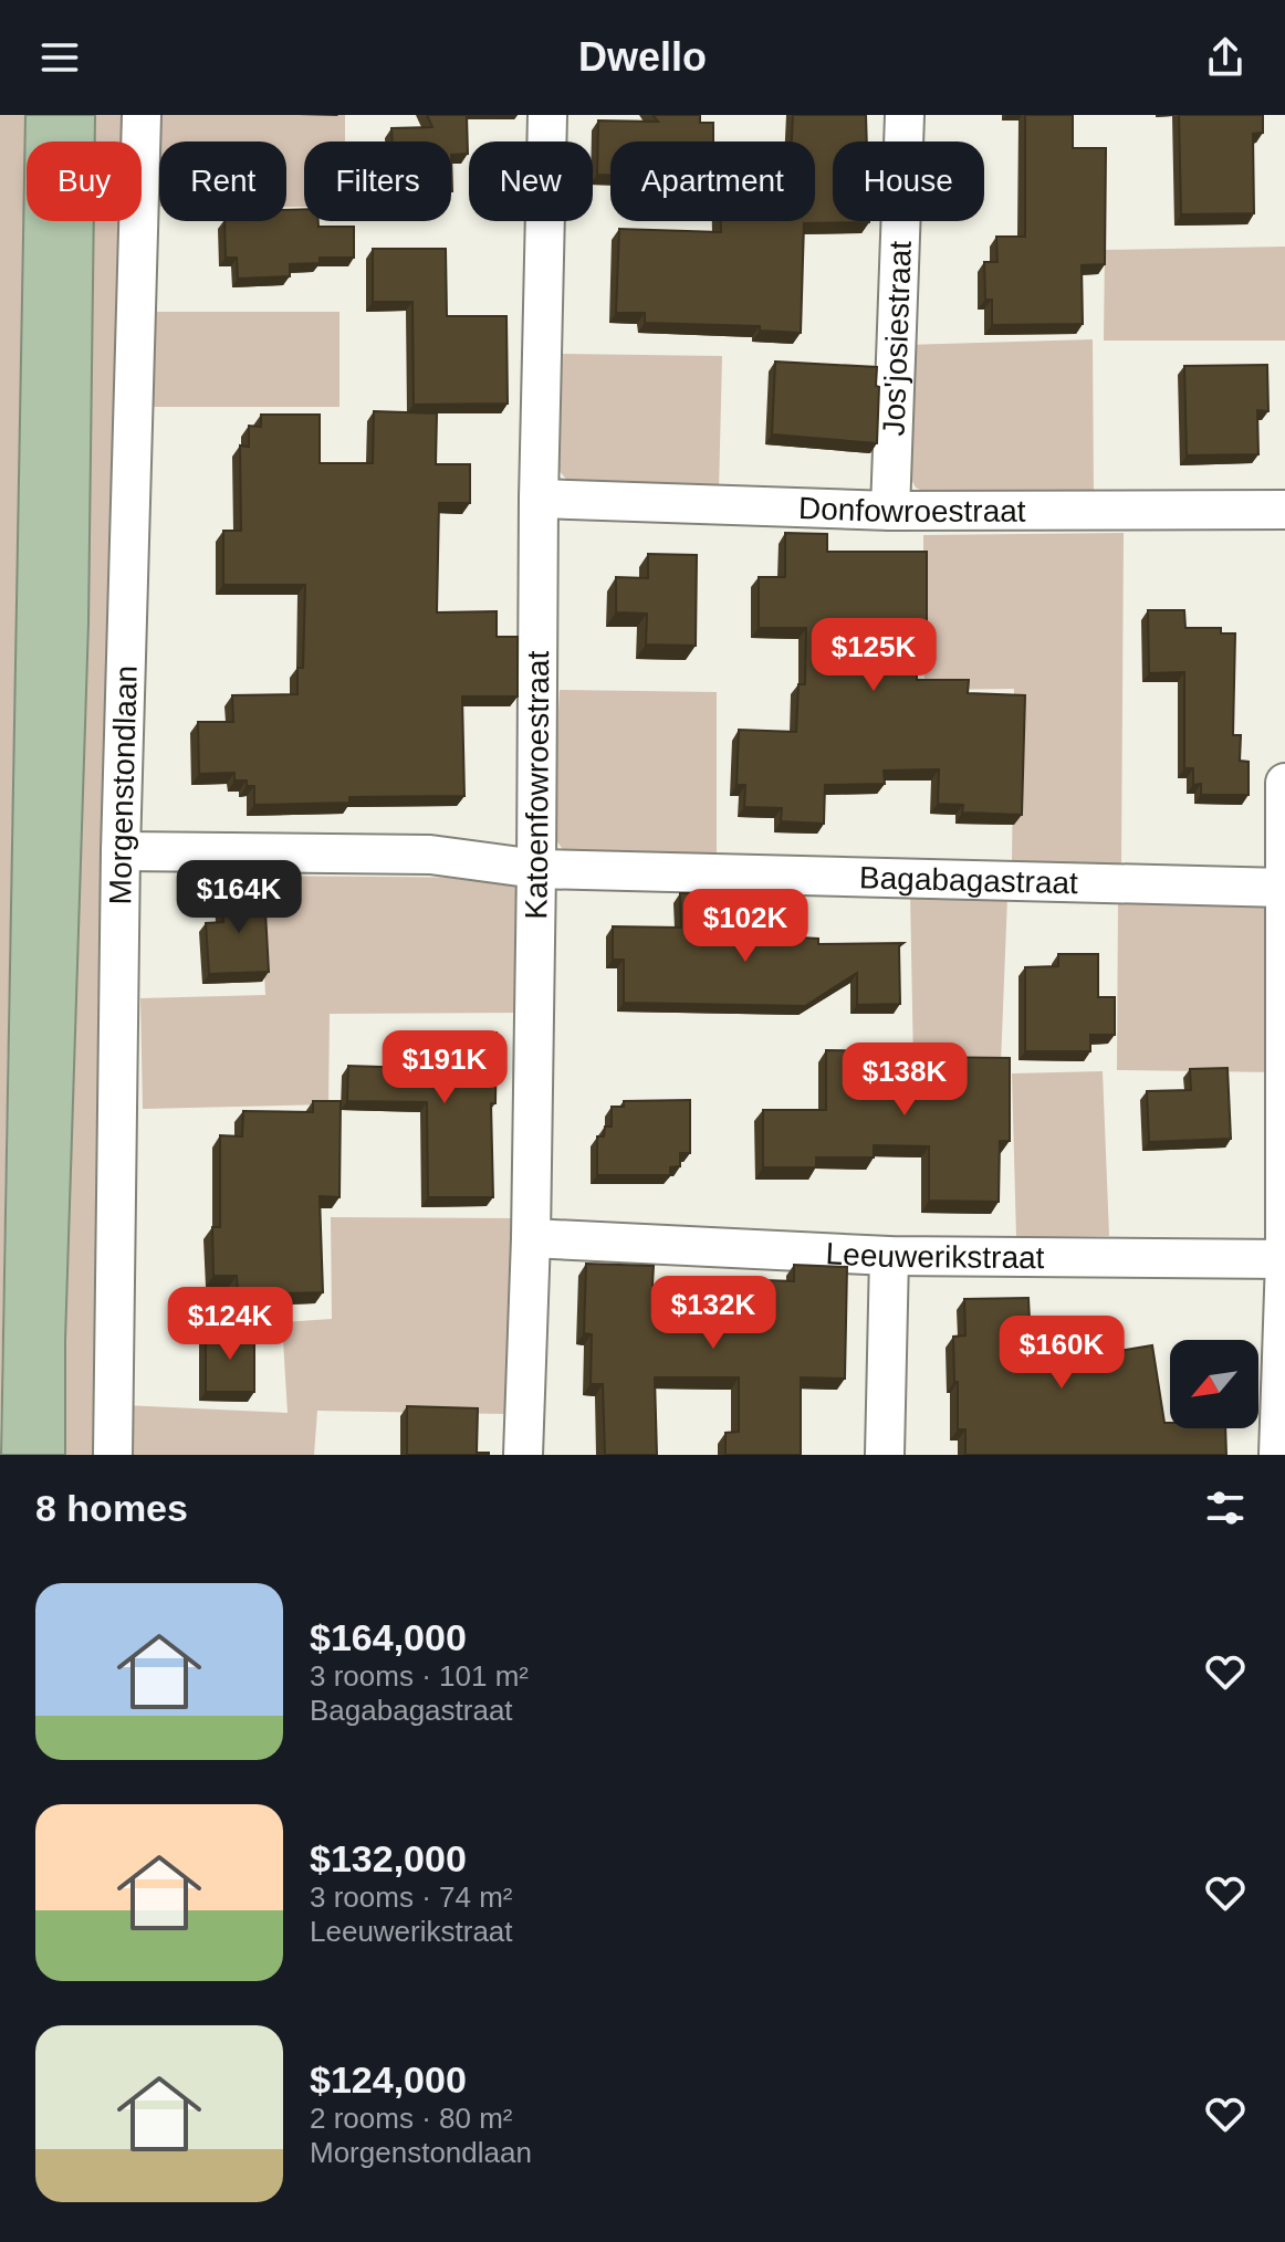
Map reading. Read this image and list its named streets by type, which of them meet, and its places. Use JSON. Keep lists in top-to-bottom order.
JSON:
{
  "streets": {
    "street": [
      "Jos'josiestraat",
      "Donfowroestraat",
      "Morgenstondlaan",
      "Katoenfowroestraat",
      "Bagabagastraat",
      "Leeuwerikstraat"
    ]
  },
  "crossings": [
    ["Jos'josiestraat", "Donfowroestraat"],
    ["Donfowroestraat", "Katoenfowroestraat"],
    ["Morgenstondlaan", "Bagabagastraat"],
    ["Katoenfowroestraat", "Bagabagastraat"],
    ["Katoenfowroestraat", "Leeuwerikstraat"]
  ],
  "north": "bottom left",
  "page": {
    "header": "Dwello",
    "chip": [
      "Buy",
      "Rent",
      "Filters",
      "New",
      "Apartment",
      "House"
    ],
    "price": [
      "$125K",
      "$164K",
      "$102K",
      "$191K",
      "$138K",
      "$132K",
      "$124K",
      "$160K"
    ],
    "heading": "8 homes",
    "list": [
      {
        "name": "$164,000",
        "note": "3 rooms · 101 m² · Bagabagastraat"
      },
      {
        "name": "$132,000",
        "note": "3 rooms · 74 m² · Leeuwerikstraat"
      },
      {
        "name": "$124,000",
        "note": "2 rooms · 80 m² · Morgenstondlaan"
      }
    ]
  }
}
